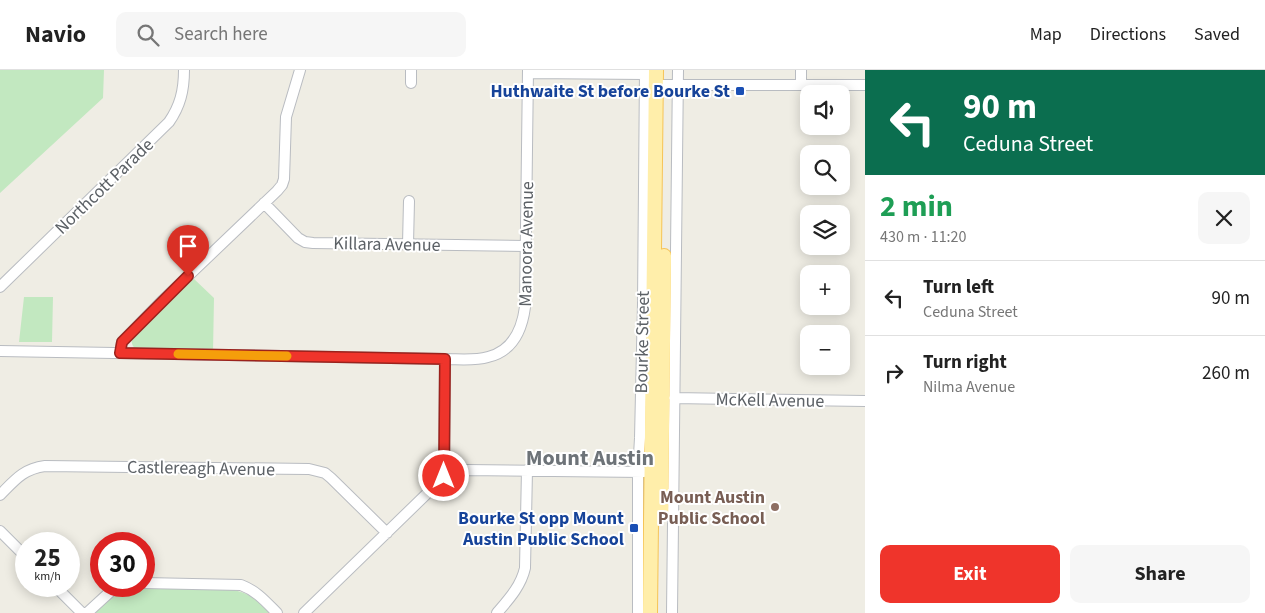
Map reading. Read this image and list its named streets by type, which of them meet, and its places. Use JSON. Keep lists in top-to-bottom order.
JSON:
{
  "streets": {
    "main road": ["Bourke Street"],
    "street": [
      "Northcott Parade",
      "Killara Avenue",
      "Manoora Avenue",
      "McKell Avenue",
      "Castlereagh Avenue"
    ]
  },
  "crossings": [
    ["Killara Avenue", "Manoora Avenue"],
    ["Bourke Street", "McKell Avenue"]
  ],
  "districts": ["Mount Austin"],
  "places": {
    "transit": ["Huthwaite St before Bourke St", "Bourke St opp Mount Austin Public School"],
    "other": ["Mount Austin Public School"]
  },
  "page": {
    "header": "Navio",
    "search": "Search here",
    "nav": ["Map", "Directions", "Saved"],
    "turn": ["90 m", "Ceduna Street"],
    "map_buttons": ["+", "−"],
    "heading": ["2 min", "430 m · 11:20"],
    "list": [
      {
        "name": "Turn left",
        "note": "Ceduna Street",
        "value": "90 m"
      },
      {
        "name": "Turn right",
        "note": "Nilma Avenue",
        "value": "260 m"
      }
    ],
    "speed": "25 km/h",
    "limit": "30",
    "buttons": ["Exit", "Share"]
  }
}
